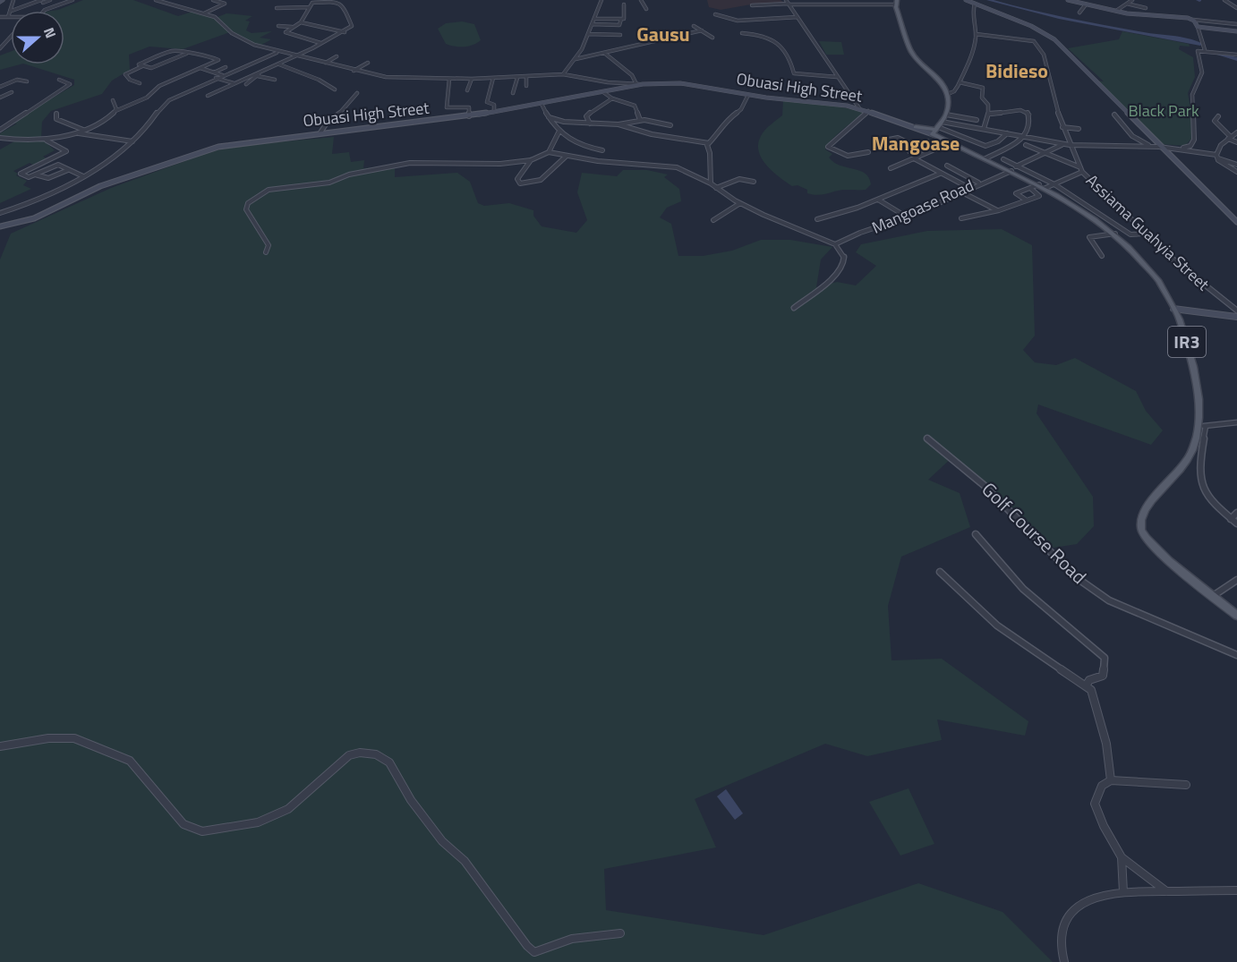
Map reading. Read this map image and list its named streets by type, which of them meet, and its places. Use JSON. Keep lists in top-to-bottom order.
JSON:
{
  "streets": {
    "main road": ["IR3"],
    "street": [
      "Obuasi High Street",
      "Mangoase Road",
      "Assiama Guahyia Street",
      "Golf Course Road"
    ]
  },
  "crossings": [
    ["Mangoase Road", "IR3"]
  ],
  "districts": ["Gausu", "Bidieso", "Mangoase"],
  "parks": ["Black Park"],
  "north": "right"
}
